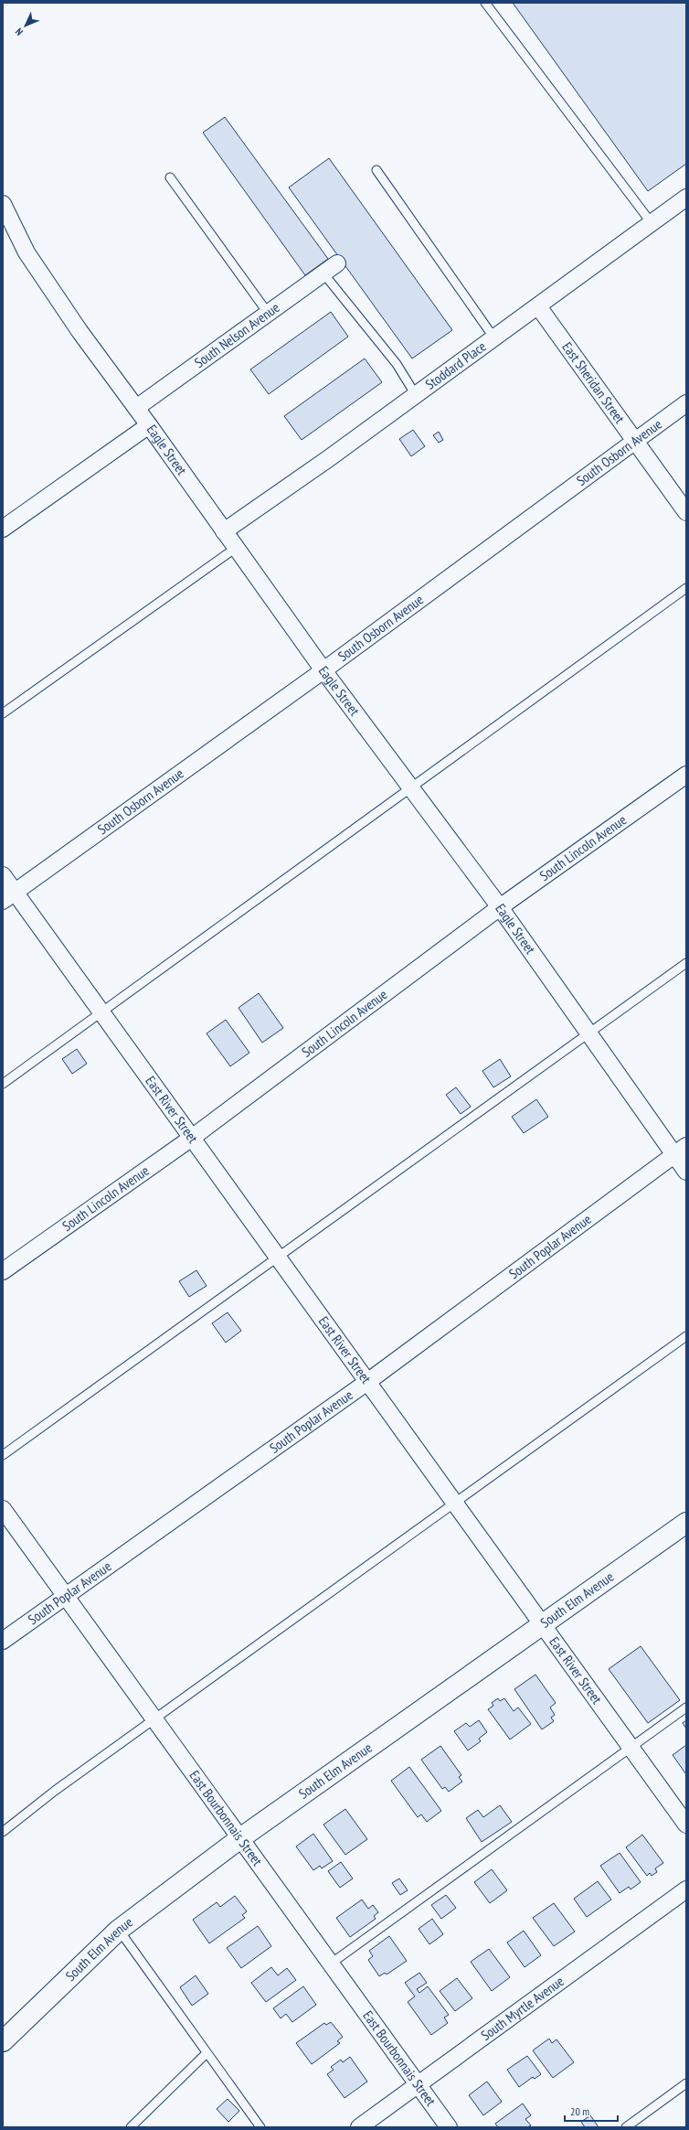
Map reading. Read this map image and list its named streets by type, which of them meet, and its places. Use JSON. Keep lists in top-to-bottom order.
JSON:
{
  "streets": {
    "street": [
      "South Nelson Avenue",
      "Stoddard Place",
      "East Sheridan Street",
      "Eagle Street",
      "South Osborn Avenue",
      "South Lincoln Avenue",
      "East River Street",
      "South Poplar Avenue",
      "South Elm Avenue",
      "East Bourbonnais Street",
      "South Myrtle Avenue"
    ]
  },
  "crossings": [
    ["South Nelson Avenue", "Eagle Street"],
    ["Stoddard Place", "East Sheridan Street"],
    ["Stoddard Place", "Eagle Street"],
    ["East Sheridan Street", "South Osborn Avenue"],
    ["Eagle Street", "South Osborn Avenue"],
    ["Eagle Street", "South Lincoln Avenue"],
    ["Eagle Street", "South Poplar Avenue"],
    ["South Osborn Avenue", "East River Street"],
    ["South Lincoln Avenue", "East River Street"],
    ["East River Street", "South Poplar Avenue"],
    ["East River Street", "South Elm Avenue"],
    ["South Poplar Avenue", "East Bourbonnais Street"],
    ["South Elm Avenue", "East Bourbonnais Street"],
    ["East Bourbonnais Street", "South Myrtle Avenue"]
  ],
  "scale_bar": "20 m",
  "north": "bottom left"
}
